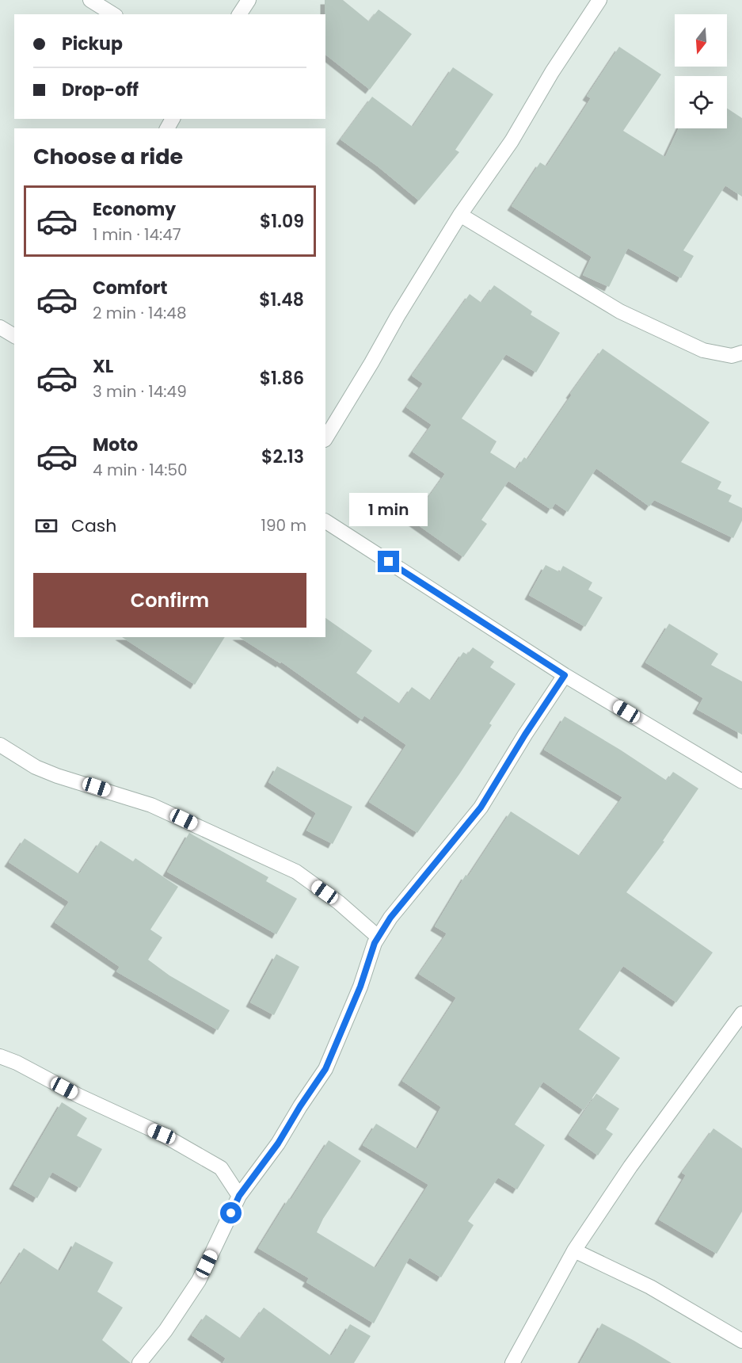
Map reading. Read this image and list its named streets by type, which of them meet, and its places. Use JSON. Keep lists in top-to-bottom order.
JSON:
{
  "north": "bottom",
  "page": {
    "banner": ["Pickup", "Drop-off"],
    "heading": "Choose a ride",
    "list": [
      {
        "name": "Economy",
        "note": "1 min · 14:47",
        "value": "$1.09"
      },
      {
        "name": "Comfort",
        "note": "2 min · 14:48",
        "value": "$1.48"
      },
      {
        "name": "XL",
        "note": "3 min · 14:49",
        "value": "$1.86"
      },
      {
        "name": "Moto",
        "note": "4 min · 14:50",
        "value": "$2.13"
      }
    ],
    "bubble": "1 min",
    "pay": ["Cash", "190 m"],
    "buttons": "Confirm"
  }
}
